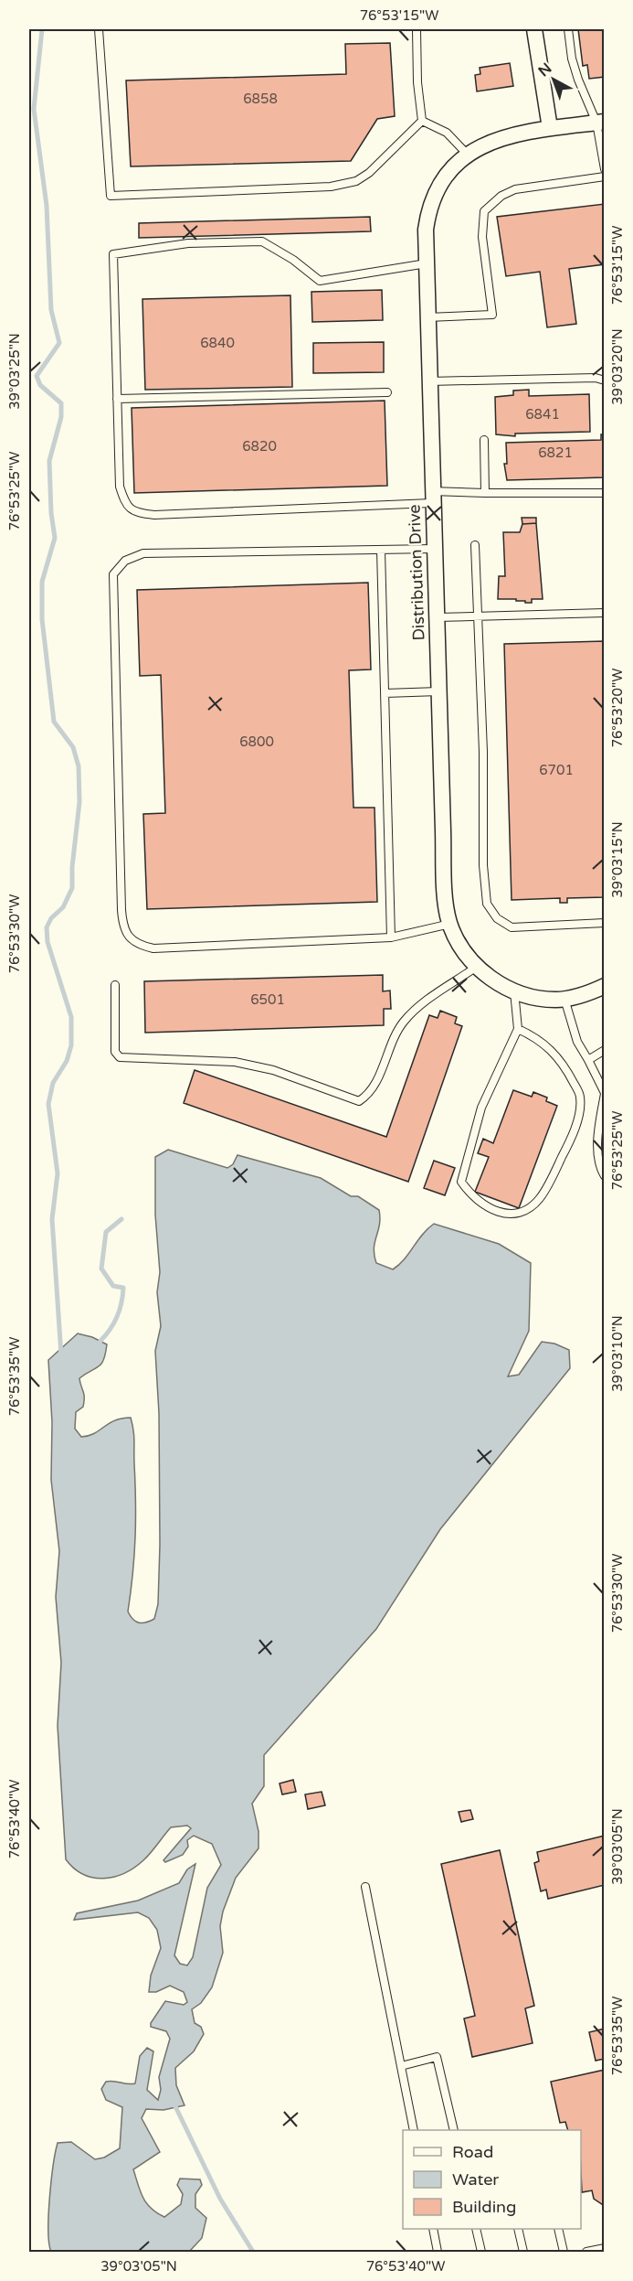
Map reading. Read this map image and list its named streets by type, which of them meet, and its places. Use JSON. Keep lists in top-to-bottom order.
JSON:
{
  "streets": {
    "street": ["Distribution Drive"]
  },
  "house_numbers": [
    "6858",
    "6840",
    "6841",
    "6820",
    "6821",
    "6800",
    "6701",
    "6501"
  ],
  "legend": ["Road", "Water", "Building"],
  "north": "top left",
  "coordinates": [
    "76°53'15\"W",
    "39°03'20\"N",
    "39°03'25\"N",
    "76°53'25\"W",
    "76°53'20\"W",
    "39°03'15\"N",
    "76°53'30\"W",
    "39°03'10\"N",
    "76°53'35\"W",
    "76°53'40\"W",
    "39°03'05\"N"
  ]
}
